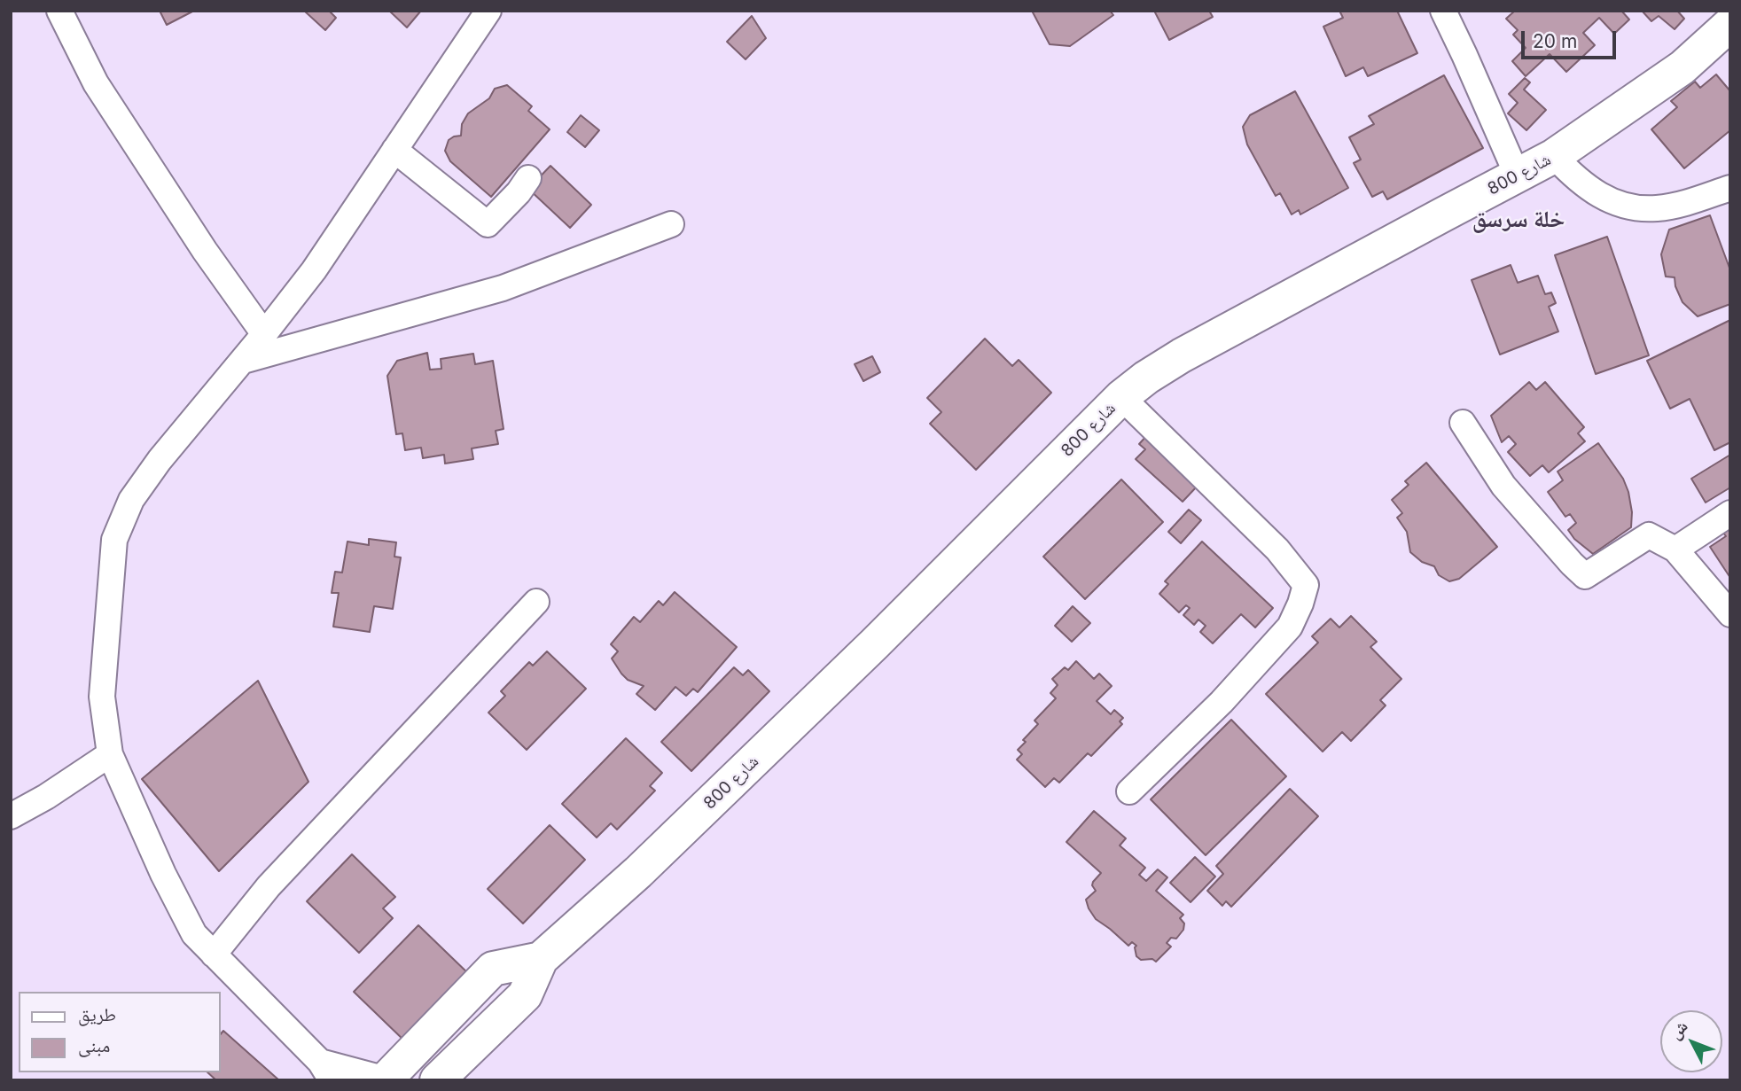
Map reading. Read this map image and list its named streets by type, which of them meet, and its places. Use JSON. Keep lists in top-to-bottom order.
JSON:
{
  "streets": {
    "main road": ["شارع 800"]
  },
  "districts": ["خلة سرسق"],
  "legend": ["طريق", "مبنى"],
  "scale_bar": "20 m",
  "north": "top left"
}
